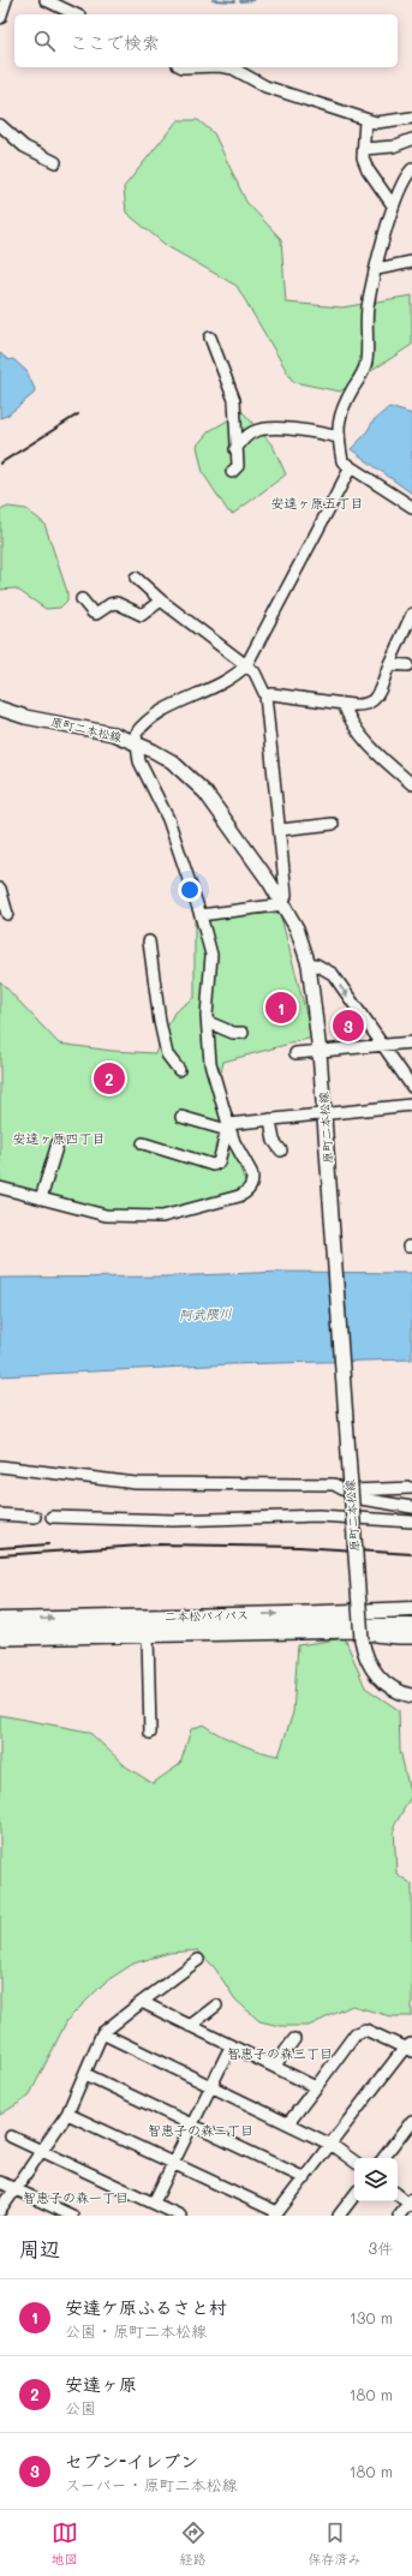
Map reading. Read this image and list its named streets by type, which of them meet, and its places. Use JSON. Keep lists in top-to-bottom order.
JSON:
{
  "streets": {
    "highway": ["二本松バイパス"],
    "main road": ["原町二本松線"]
  },
  "districts": [
    "安達ヶ原五丁目",
    "安達ヶ原四丁目",
    "智恵子の森三丁目",
    "智恵子の森二丁目",
    "智恵子の森一丁目"
  ],
  "water": ["阿武隈川"],
  "page": {
    "search": "ここで検索",
    "pins": ["1", "3", "2"],
    "heading": ["周辺", "3件"],
    "list": [
      {
        "mark": "1",
        "name": "安達ケ原ふるさと村",
        "note": "公園 · 原町二本松線",
        "value": "130 m"
      },
      {
        "mark": "2",
        "name": "安達ヶ原",
        "note": "公園",
        "value": "180 m"
      },
      {
        "mark": "3",
        "name": "セブン-イレブン",
        "note": "スーパー · 原町二本松線",
        "value": "180 m"
      }
    ],
    "nav": ["地図", "経路", "保存済み"]
  }
}
